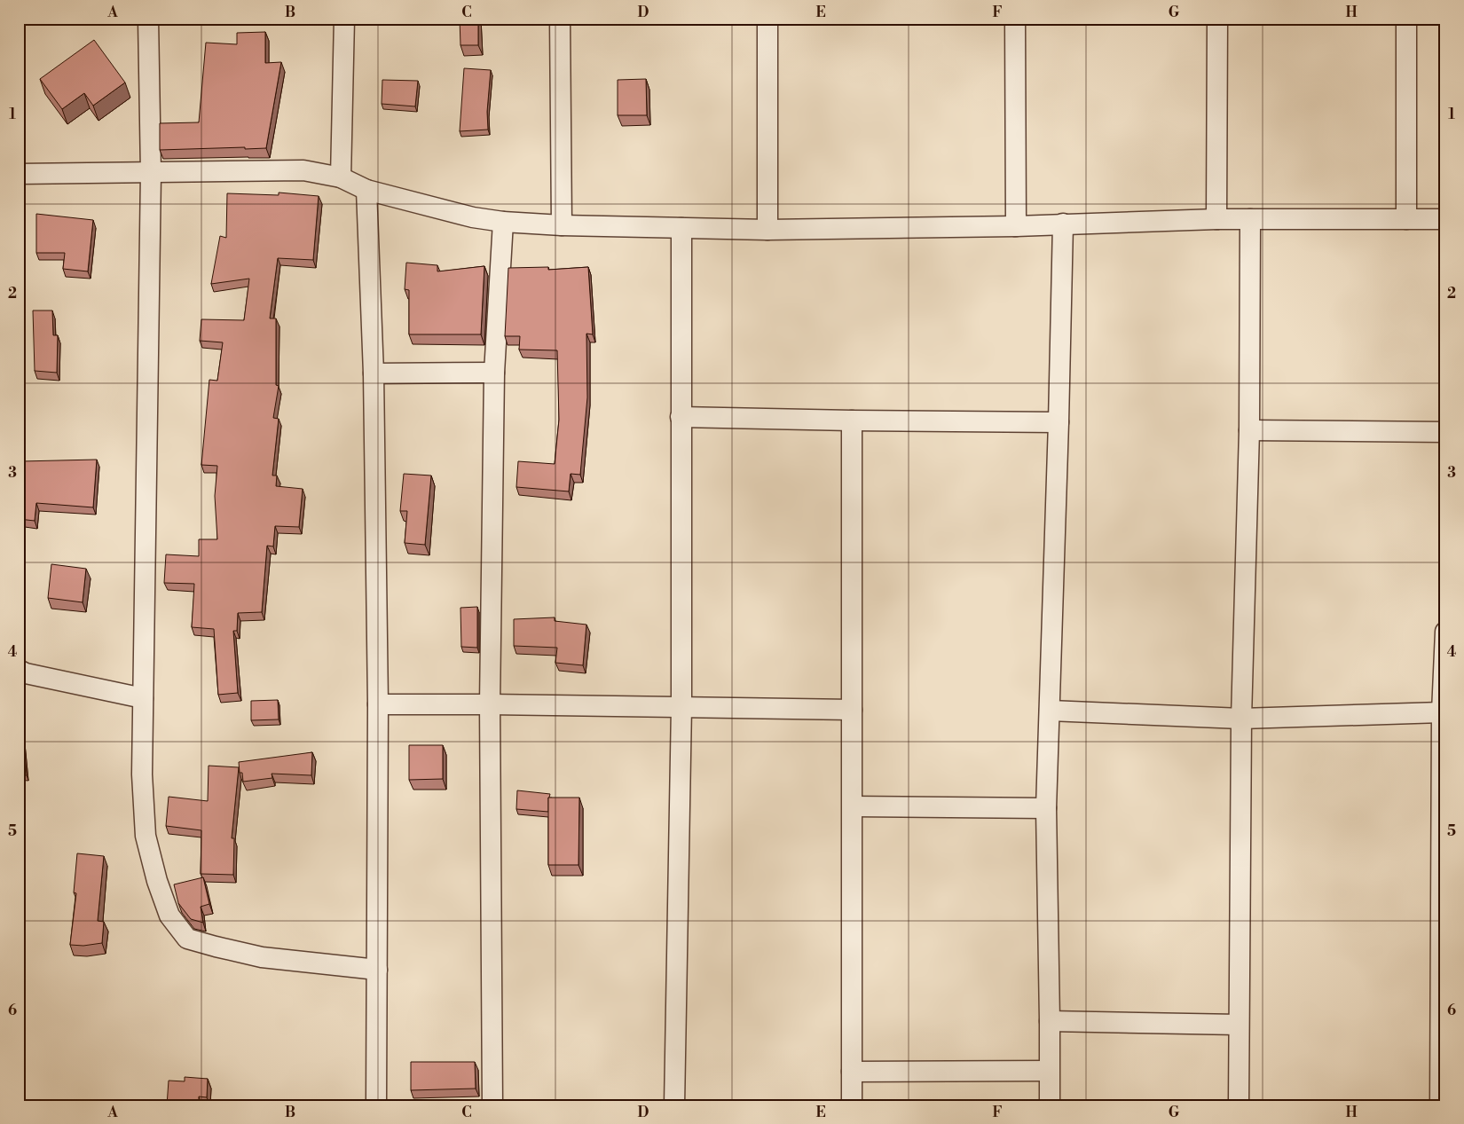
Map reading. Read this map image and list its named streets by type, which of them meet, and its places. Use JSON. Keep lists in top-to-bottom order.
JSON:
{
  "grid": {
    "columns": [
      "A",
      "B",
      "C",
      "D",
      "E",
      "F",
      "G",
      "H"
    ],
    "rows": [
      "1",
      "2",
      "3",
      "4",
      "5",
      "6"
    ]
  }
}
